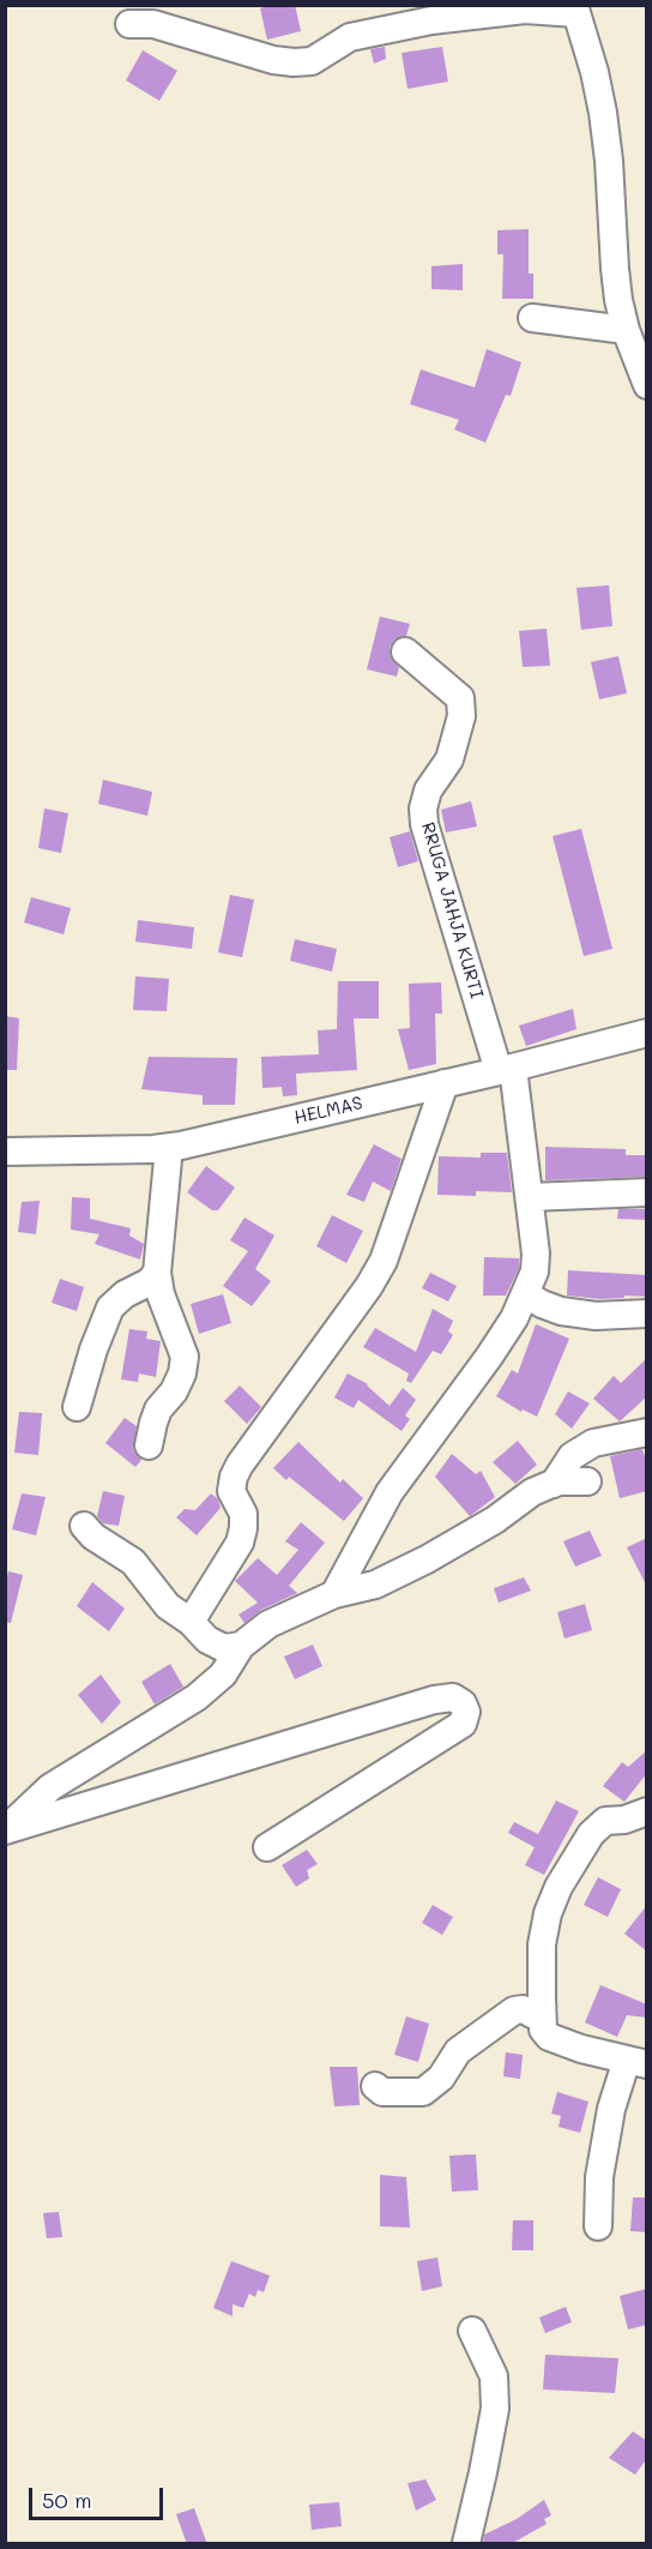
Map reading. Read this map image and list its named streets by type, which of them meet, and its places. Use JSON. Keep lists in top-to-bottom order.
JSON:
{
  "streets": {
    "street": ["RRUGA JAHJA KURTI", "HELMAS"]
  },
  "crossings": [
    ["RRUGA JAHJA KURTI", "HELMAS"]
  ],
  "scale_bar": "50 m"
}
